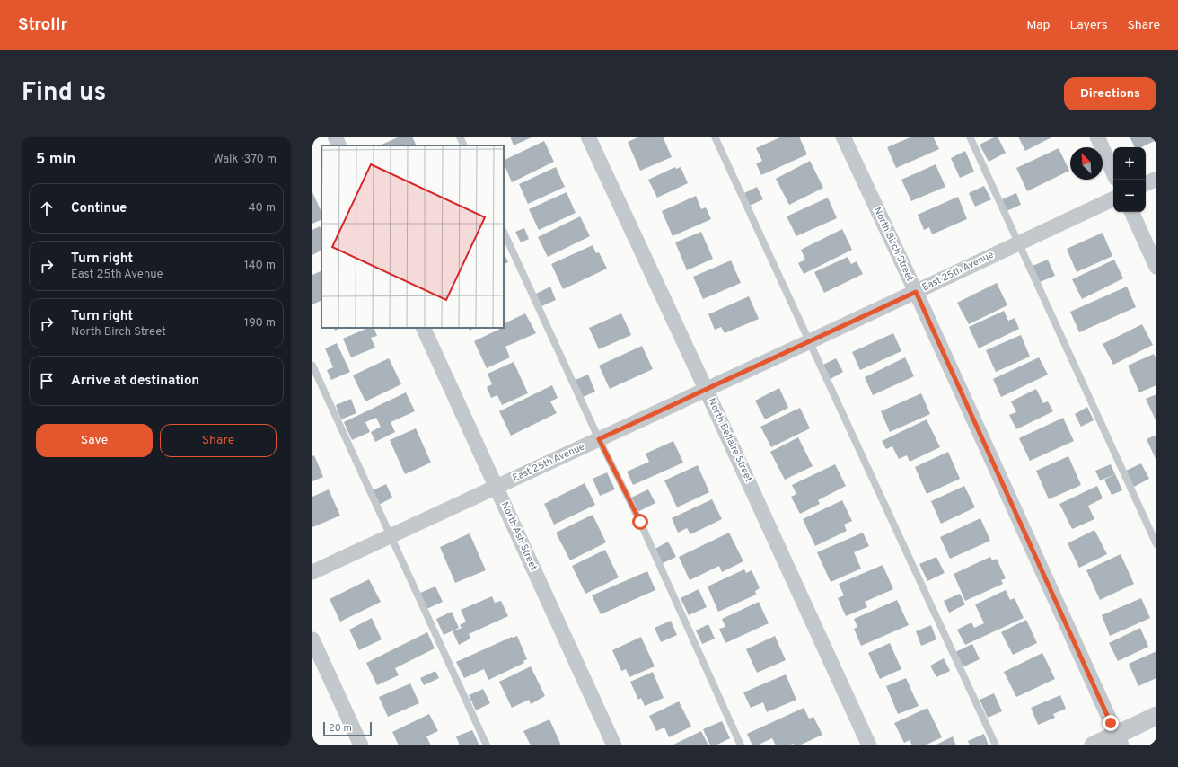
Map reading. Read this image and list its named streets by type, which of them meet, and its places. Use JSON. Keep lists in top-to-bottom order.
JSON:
{
  "streets": {
    "street": [
      "North Birch Street",
      "East 25th Avenue",
      "North Bellaire Street",
      "North Ash Street"
    ]
  },
  "crossings": [
    ["North Birch Street", "East 25th Avenue"],
    ["East 25th Avenue", "North Bellaire Street"],
    ["East 25th Avenue", "North Ash Street"]
  ],
  "scale_bar": "20 m",
  "north": "top left",
  "page": {
    "header": "Strollr",
    "nav": ["Map", "Layers", "Share"],
    "title": "Find us",
    "buttons": [
      "Directions",
      ["Save", "Share"]
    ],
    "heading": ["5 min", "Walk · 370 m"],
    "map_buttons": ["+", "−"],
    "list": [
      ["Continue", "40 m"],
      ["Turn right", "East 25th Avenue", "140 m"],
      ["Turn right", "North Birch Street", "190 m"],
      "Arrive at destination"
    ],
    "scale": "20 m"
  }
}
